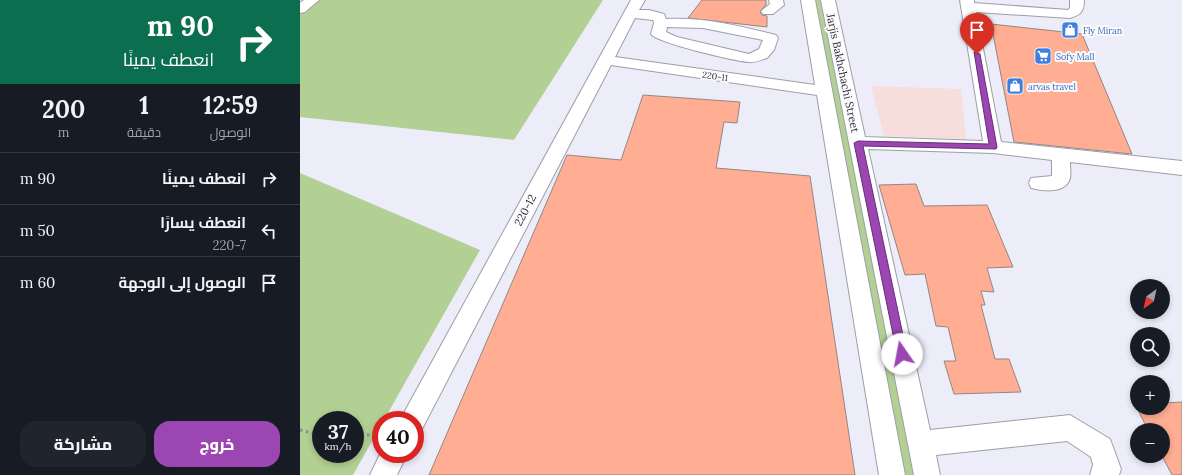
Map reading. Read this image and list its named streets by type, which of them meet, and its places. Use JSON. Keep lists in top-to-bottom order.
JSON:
{
  "streets": {
    "street": ["Jarjis Bakhchachi Street", "220-11", "220-12"]
  },
  "crossings": [
    ["Jarjis Bakhchachi Street", "220-11"],
    ["220-11", "220-12"]
  ],
  "places": {
    "shop": ["Fly Miran", "arvas travel"],
    "supermarket": ["Sofy Mall"]
  },
  "north": "bottom left",
  "page": {
    "turn": ["90 m", "انعطف يمينًا"],
    "eta": [
      "12:59",
      "الوصول",
      "1",
      "دقيقة",
      "200",
      "m"
    ],
    "list": [
      {
        "name": "انعطف يمينًا",
        "value": "90 m"
      },
      {
        "name": "انعطف يسارًا",
        "note": "220-7",
        "value": "50 m"
      },
      {
        "name": "الوصول إلى الوجهة",
        "value": "60 m"
      }
    ],
    "map_buttons": ["+", "−"],
    "speed": "37 km/h",
    "limit": "40",
    "buttons": ["خروج", "مشاركة"]
  }
}
